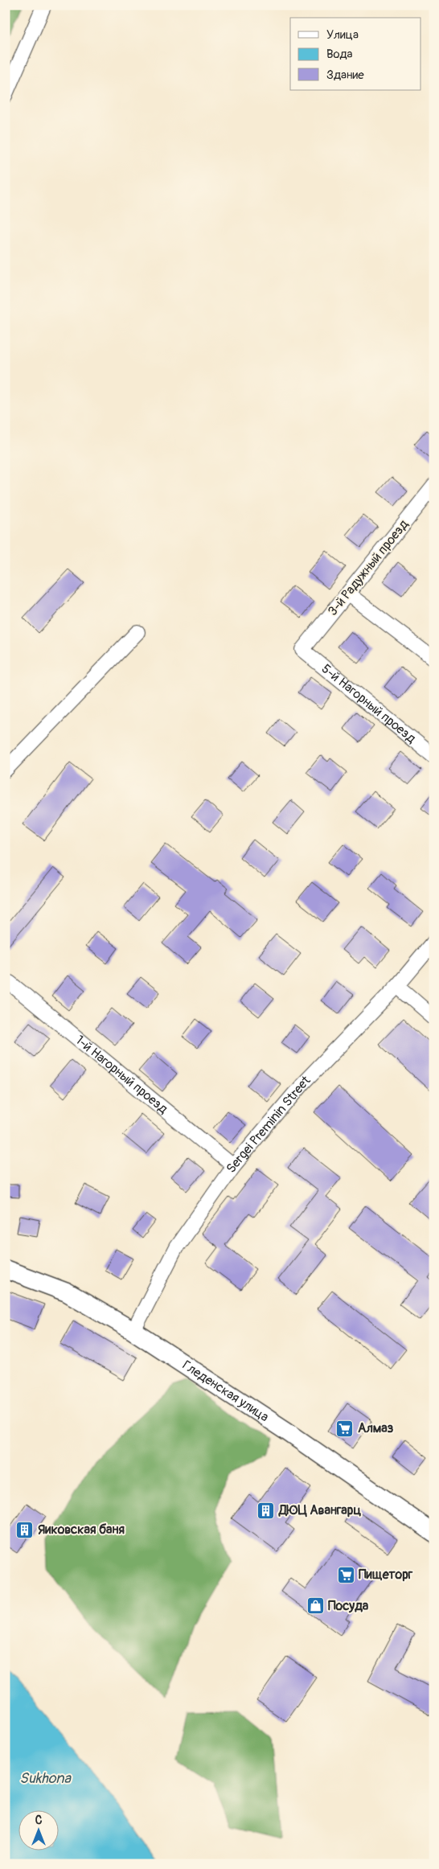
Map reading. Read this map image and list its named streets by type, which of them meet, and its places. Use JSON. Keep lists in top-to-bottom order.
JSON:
{
  "streets": {
    "main road": ["Гледенская улица"],
    "street": [
      "3-й Радужный проезд",
      "5-й Нагорный проезд",
      "1-й Нагорный проезд",
      "Sergei Preminin Street"
    ]
  },
  "crossings": [
    ["3-й Радужный проезд", "5-й Нагорный проезд"],
    ["1-й Нагорный проезд", "Sergei Preminin Street"],
    ["Sergei Preminin Street", "Гледенская улица"]
  ],
  "water": ["Sukhona"],
  "places": {
    "supermarket": ["Алмаз", "Пищеторг"],
    "building": ["ДЮЦ Авангарц", "Яиковская баня"],
    "shop": ["Посуда"]
  },
  "legend": ["Улица", "Вода", "Здание"],
  "north": "top"
}
